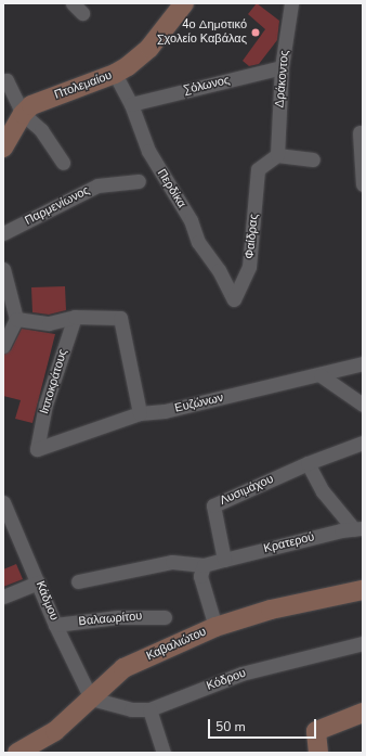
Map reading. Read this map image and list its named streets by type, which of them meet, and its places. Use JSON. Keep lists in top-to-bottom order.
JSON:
{
  "streets": {
    "street": [
      "Δράκοντος",
      "Πτολεμαίου",
      "Σόλωνος",
      "Περδίκα",
      "Παρμενίωνος",
      "Φαίδρας",
      "Ιπποκράτους",
      "Ευζώνων",
      "Λυσιμάχου",
      "Κρατερού",
      "Κάδμου",
      "Βαλαωρίτου",
      "Καβαλιώτου",
      "Κόδρου"
    ]
  },
  "crossings": [
    ["Δράκοντος", "Σόλωνος"],
    ["Δράκοντος", "Φαίδρας"],
    ["Πτολεμαίου", "Περδίκα"],
    ["Σόλωνος", "Περδίκα"],
    ["Περδίκα", "Φαίδρας"],
    ["Ιπποκράτους", "Ευζώνων"],
    ["Λυσιμάχου", "Κρατερού"],
    ["Κάδμου", "Βαλαωρίτου"],
    ["Κάδμου", "Καβαλιώτου"],
    ["Κάδμου", "Κόδρου"],
    ["Καβαλιώτου", "Κόδρου"]
  ],
  "places": ["4ο Δημοτικό Σχολείο Καβάλας"],
  "scale_bar": "50 m"
}
